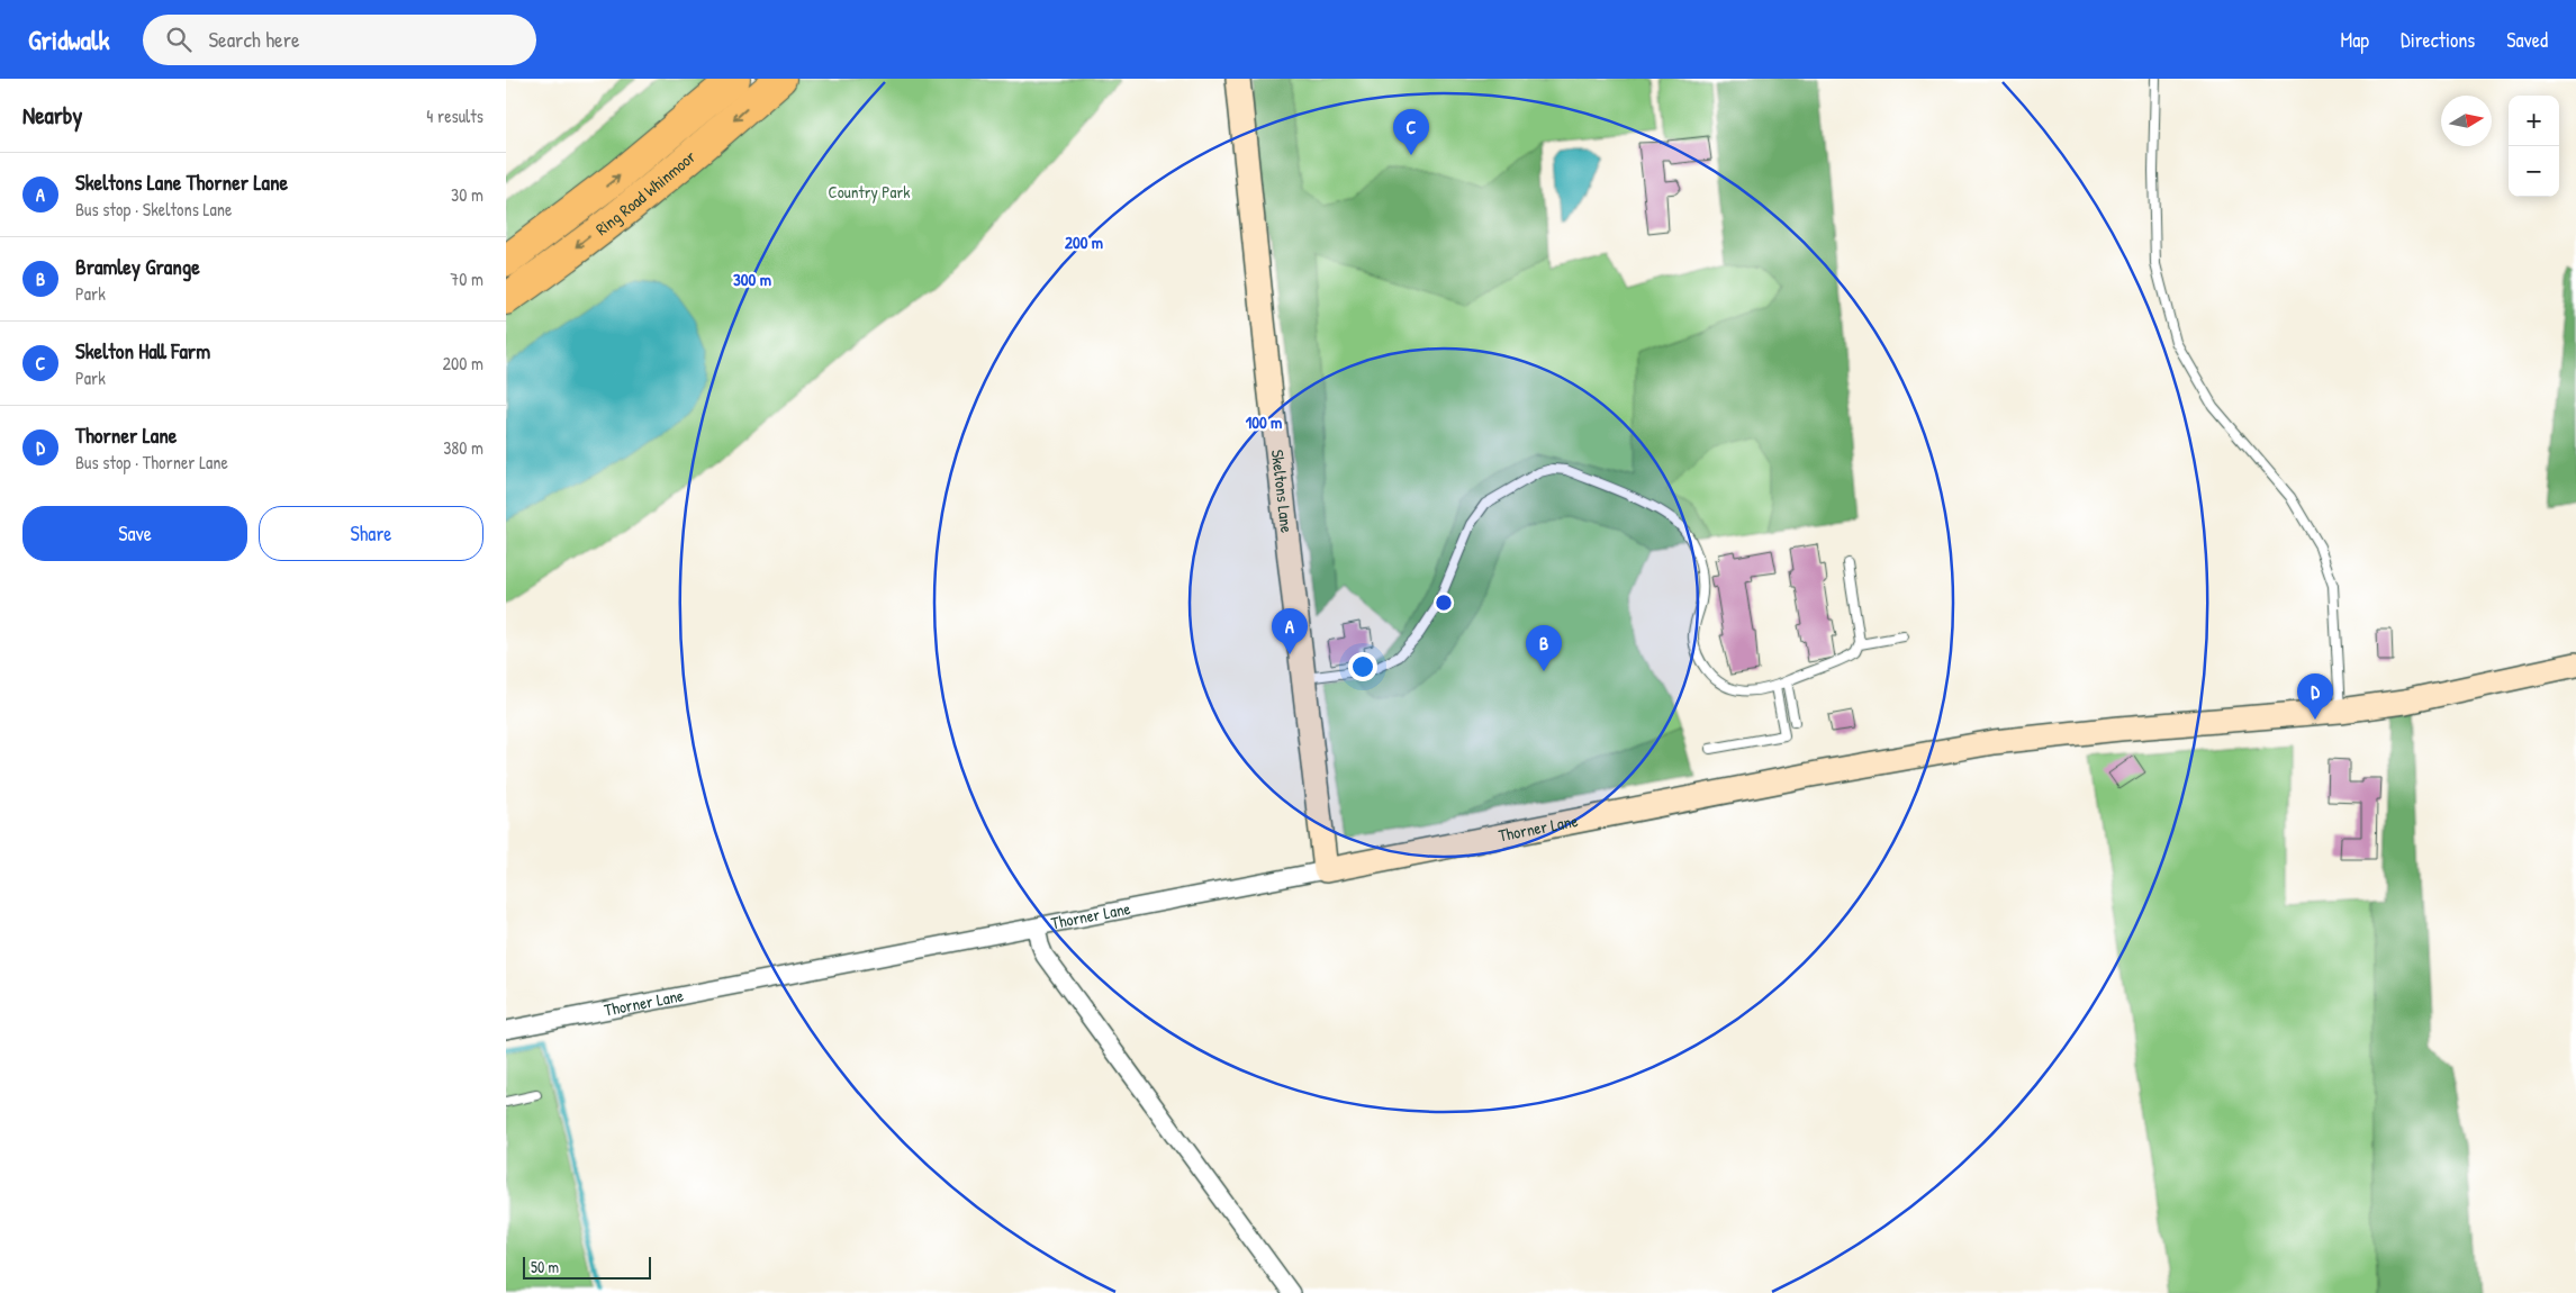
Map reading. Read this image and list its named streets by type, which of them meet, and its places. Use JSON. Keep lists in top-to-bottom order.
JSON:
{
  "streets": {
    "highway": ["Ring Road Whinmoor"],
    "street": ["Skeltons Lane", "Thorner Lane"]
  },
  "crossings": [
    ["Skeltons Lane", "Thorner Lane"]
  ],
  "parks": ["Country Park"],
  "scale_bar": "50 m",
  "north": "right",
  "page": {
    "header": "Gridwalk",
    "search": "Search here",
    "nav": ["Map", "Directions", "Saved"],
    "heading": ["Nearby", "4 results"],
    "map_buttons": ["+", "−"],
    "pins": [
      "C",
      "A",
      "B",
      "D"
    ],
    "list": [
      {
        "mark": "A",
        "name": "Skeltons Lane Thorner Lane",
        "note": "Bus stop · Skeltons Lane",
        "value": "30 m"
      },
      {
        "mark": "B",
        "name": "Bramley Grange",
        "note": "Park",
        "value": "70 m"
      },
      {
        "mark": "C",
        "name": "Skelton Hall Farm",
        "note": "Park",
        "value": "200 m"
      },
      {
        "mark": "D",
        "name": "Thorner Lane",
        "note": "Bus stop · Thorner Lane",
        "value": "380 m"
      }
    ],
    "buttons": ["Save", "Share"],
    "scale": "50 m"
  },
  "rings": ["200 m", "300 m", "100 m"]
}
